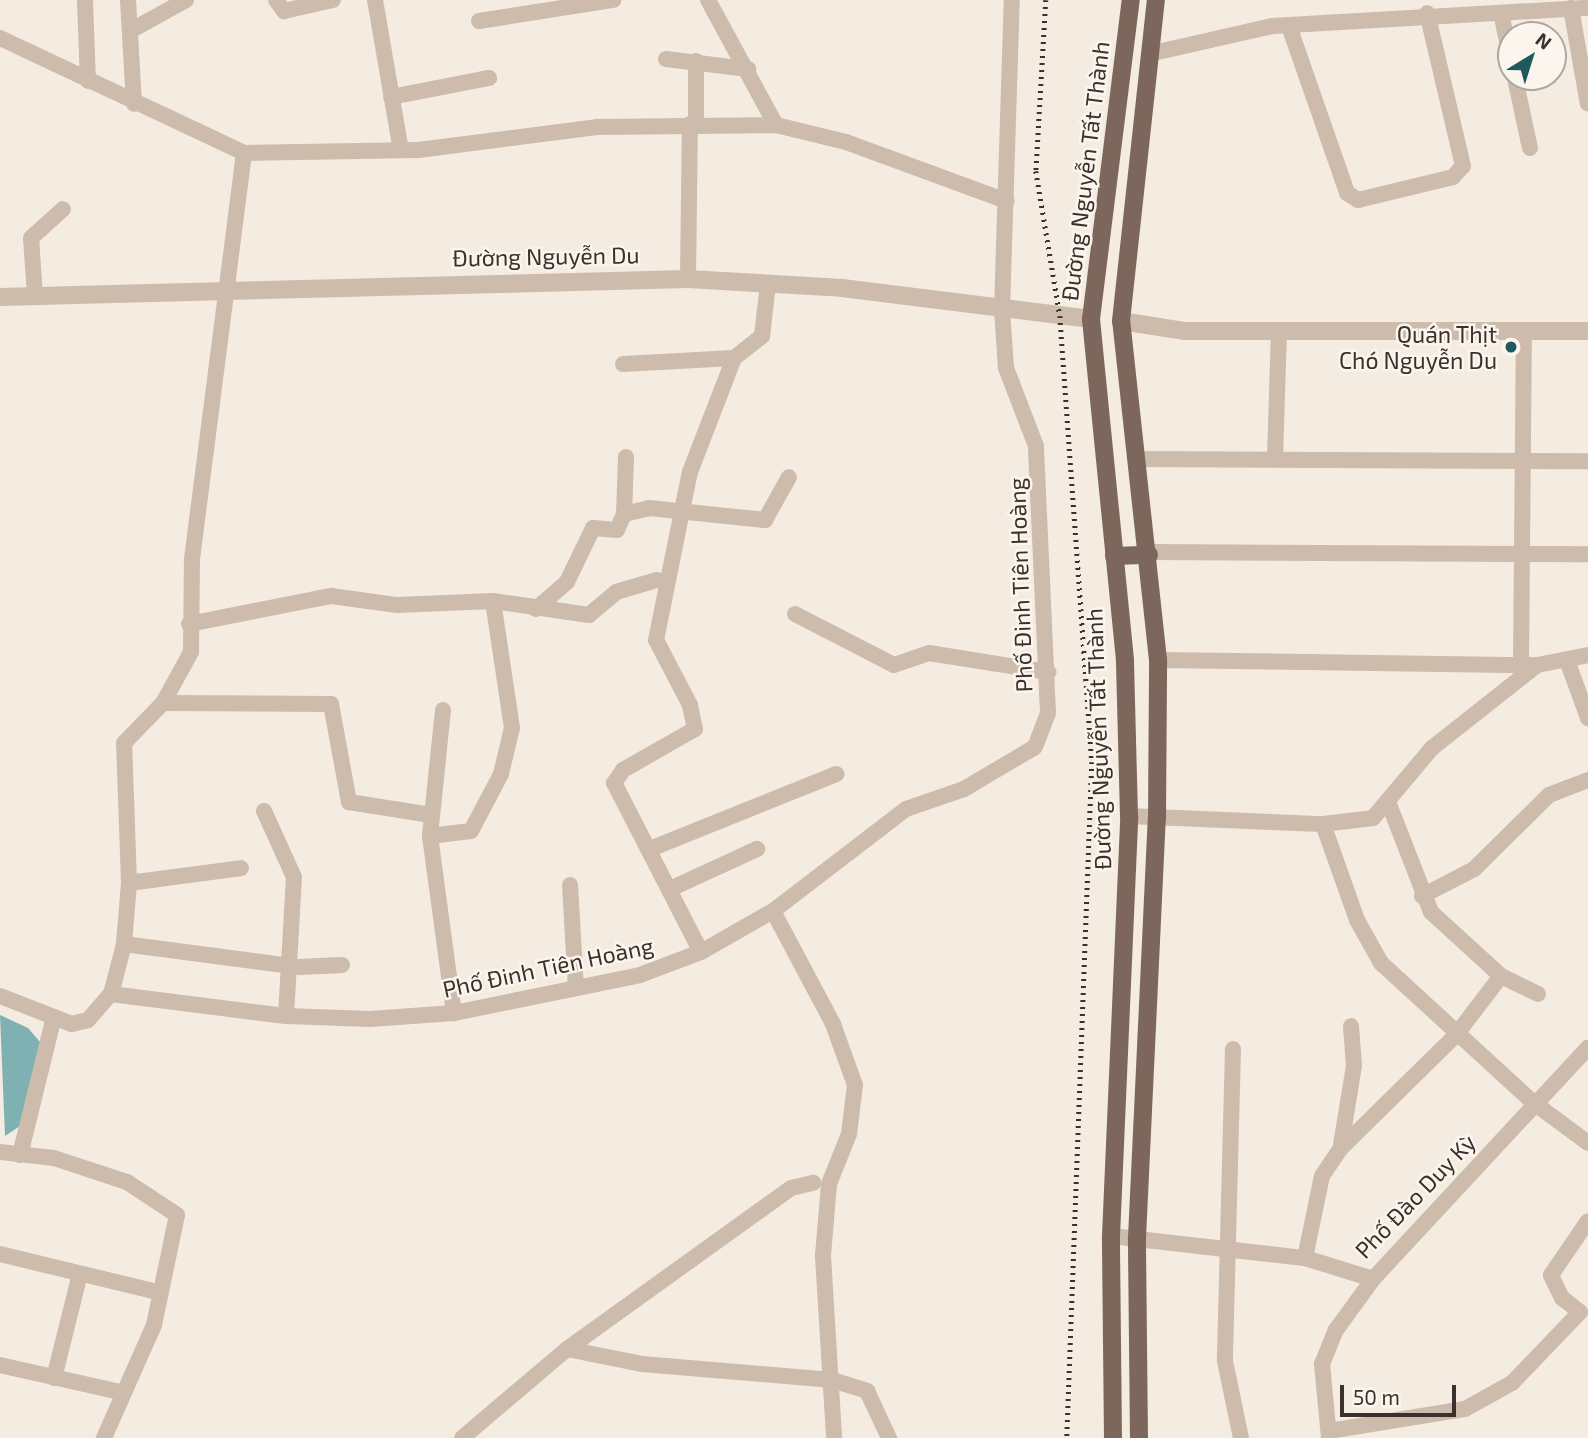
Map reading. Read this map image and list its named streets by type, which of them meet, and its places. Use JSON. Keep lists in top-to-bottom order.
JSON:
{
  "streets": {
    "main road": ["Đường Nguyễn Tất Thành"],
    "street": ["Đường Nguyễn Du", "Phố Đinh Tiên Hoàng", "Phố Đào Duy Kỳ"]
  },
  "crossings": [
    ["Đường Nguyễn Tất Thành", "Đường Nguyễn Du"],
    ["Đường Nguyễn Tất Thành", "Phố Đào Duy Kỳ"],
    ["Đường Nguyễn Du", "Phố Đinh Tiên Hoàng"]
  ],
  "places": ["Quán Thịt Chó Nguyễn Du"],
  "scale_bar": "50 m",
  "north": "top right"
}
